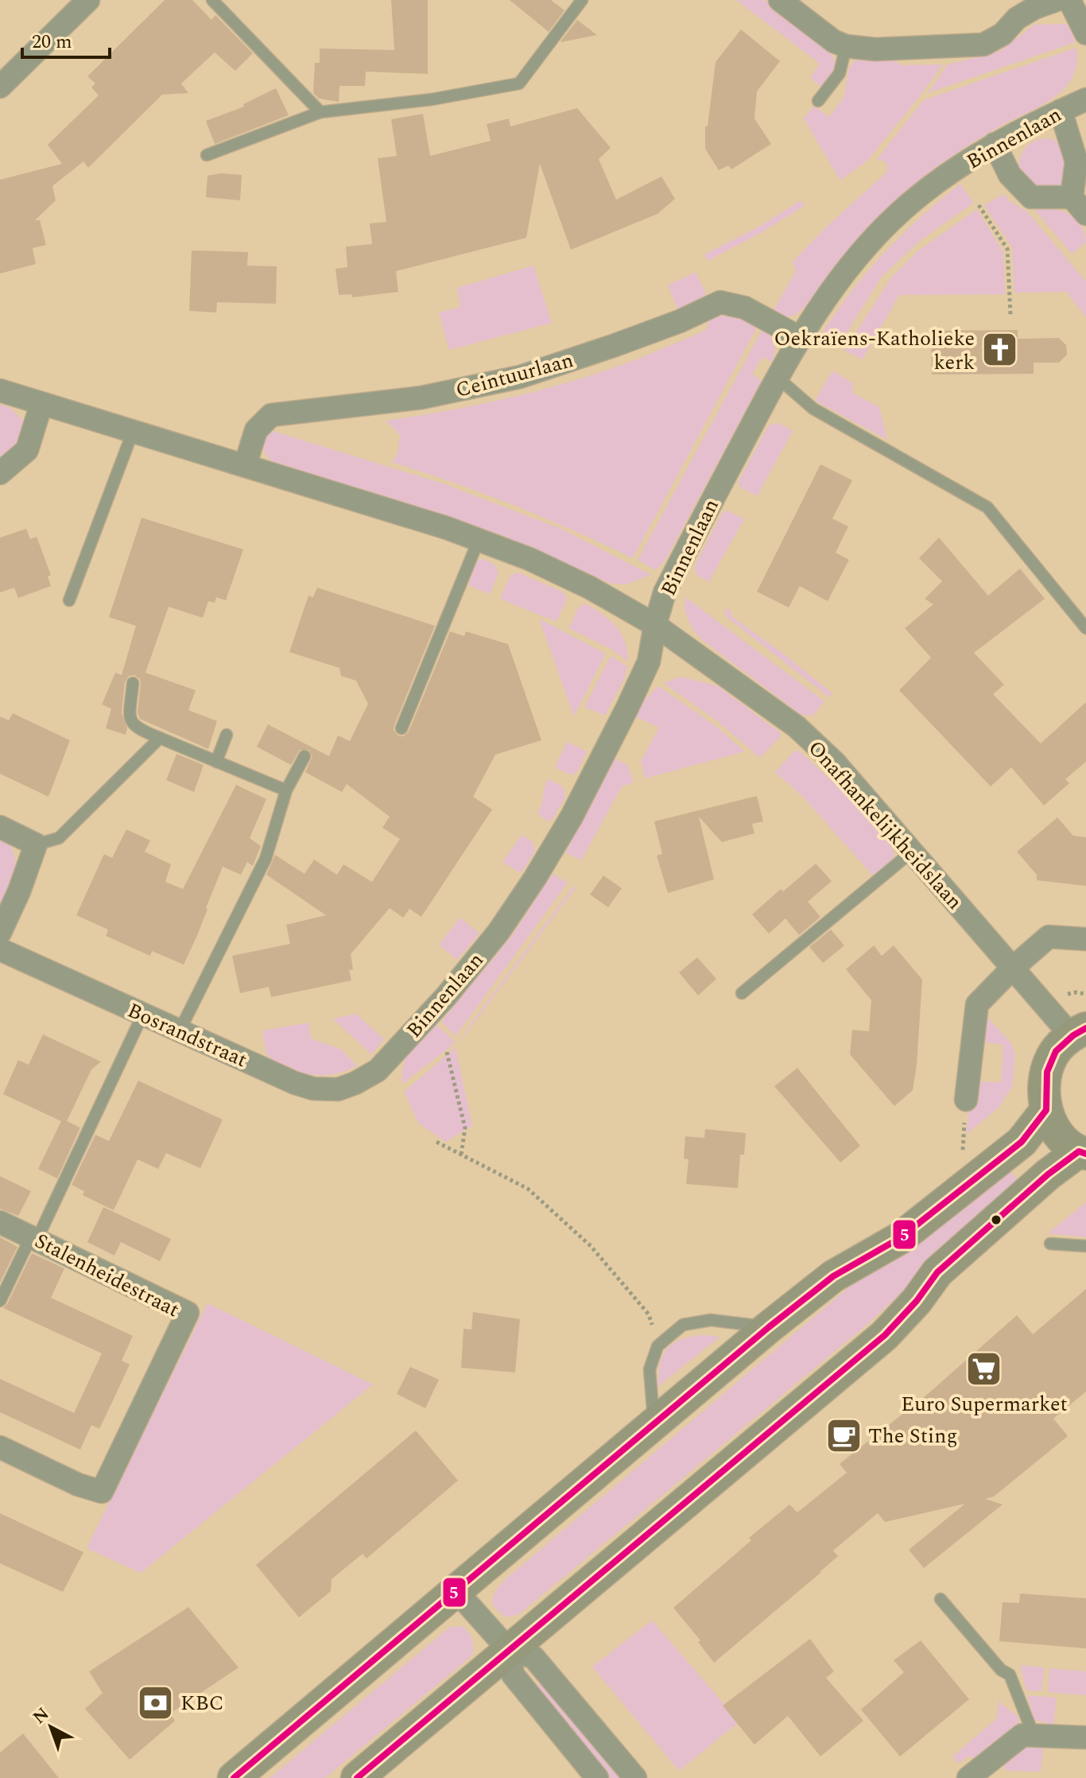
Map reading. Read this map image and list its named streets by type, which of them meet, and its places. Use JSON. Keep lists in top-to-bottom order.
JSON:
{
  "streets": {
    "street": [
      "Binnenlaan",
      "Ceintuurlaan",
      "Onafhankelijkheidslaan",
      "Bosrandstraat",
      "Stalenheidestraat"
    ]
  },
  "crossings": [
    ["Binnenlaan", "Ceintuurlaan"],
    ["Binnenlaan", "Onafhankelijkheidslaan"],
    ["Binnenlaan", "Bosrandstraat"]
  ],
  "places": {
    "church": ["Oekraïens-Katholieke kerk"],
    "supermarket": ["Euro Supermarket"],
    "cafe": ["The Sting"],
    "bank": ["KBC"]
  },
  "lines": ["transit line 5"],
  "scale_bar": "20 m",
  "north": "top left"
}
